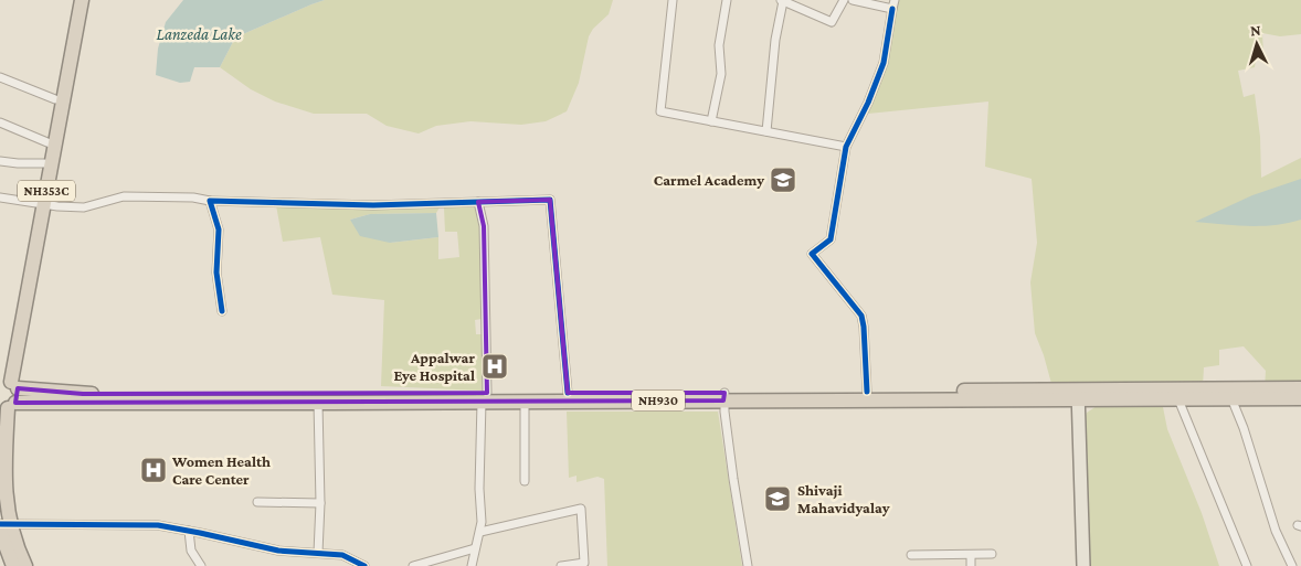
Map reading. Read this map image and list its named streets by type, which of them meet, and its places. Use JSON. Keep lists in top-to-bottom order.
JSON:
{
  "streets": {
    "highway": ["NH353C", "NH930"]
  },
  "crossings": [
    ["NH353C", "NH930"]
  ],
  "water": ["Lanzeda Lake"],
  "places": {
    "school or university": ["Carmel Academy", "Shivaji Mahavidyalay"],
    "hospital": ["Appalwar Eye Hospital", "Women Health Care Center"]
  },
  "north": "top"
}
